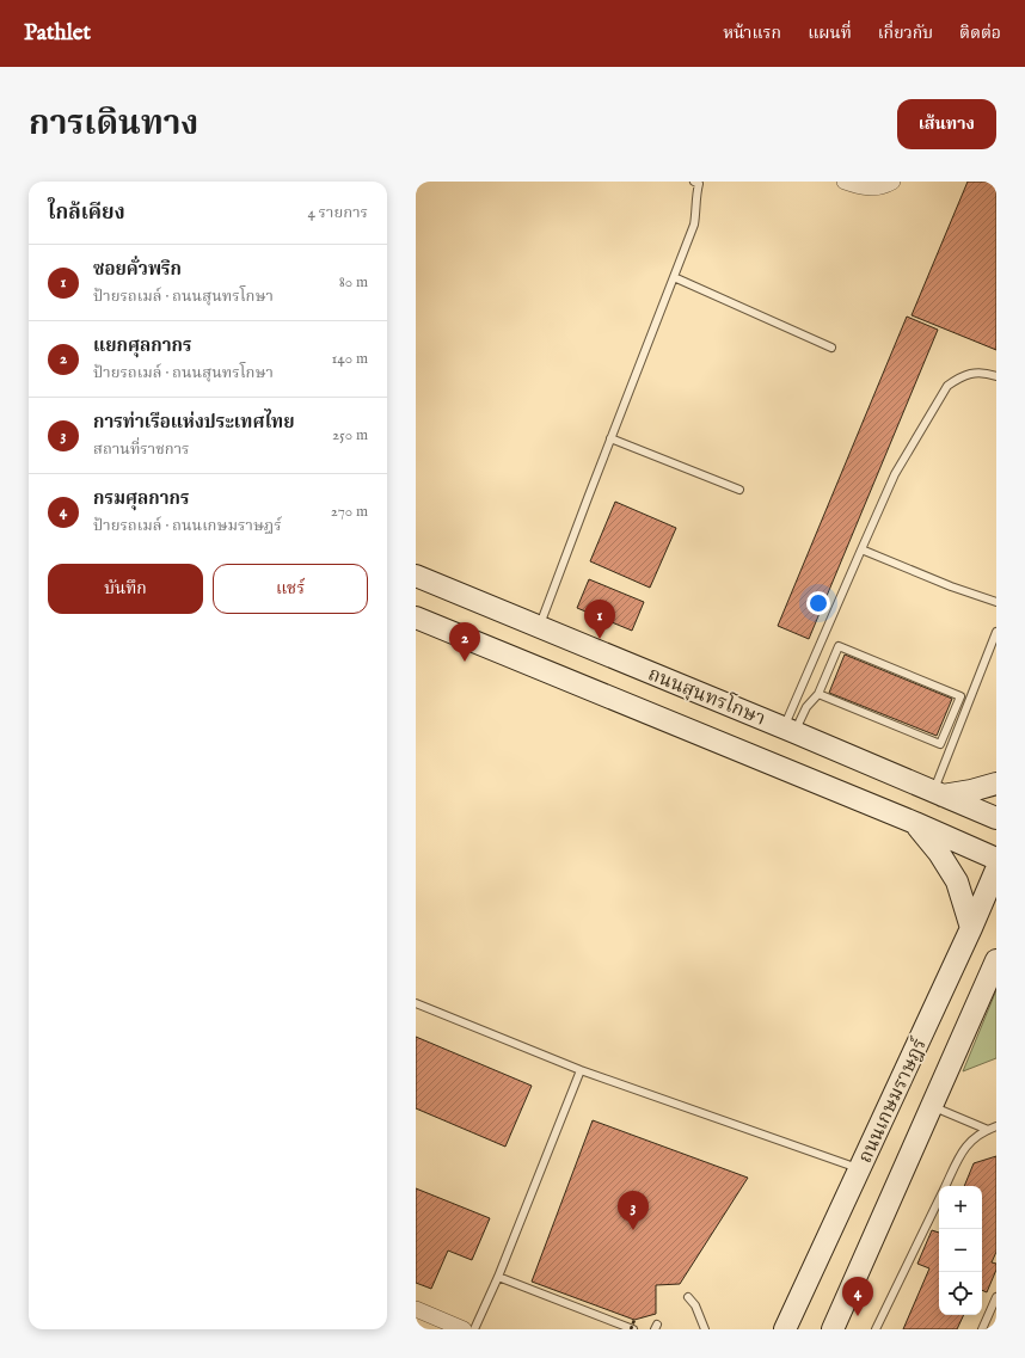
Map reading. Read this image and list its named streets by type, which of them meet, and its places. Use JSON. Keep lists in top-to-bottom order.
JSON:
{
  "streets": {
    "main road": ["ถนนสุนทรโกษา", "ถนนเกษมราษฎร์"]
  },
  "page": {
    "header": "Pathlet",
    "nav": [
      "หน้าแรก",
      "แผนที่",
      "เกี่ยวกับ",
      "ติดต่อ"
    ],
    "title": "การเดินทาง",
    "buttons": [
      "เส้นทาง",
      ["บันทึก", "แชร์"]
    ],
    "heading": ["ใกล้เคียง", "4 รายการ"],
    "list": [
      {
        "mark": "1",
        "name": "ซอยคั่วพริก",
        "note": "ป้ายรถเมล์ · ถนนสุนทรโกษา",
        "value": "80 m"
      },
      {
        "mark": "2",
        "name": "แยกศุลกากร",
        "note": "ป้ายรถเมล์ · ถนนสุนทรโกษา",
        "value": "140 m"
      },
      {
        "mark": "3",
        "name": "การท่าเรือแห่งประเทศไทย",
        "note": "สถานที่ราชการ",
        "value": "250 m"
      },
      {
        "mark": "4",
        "name": "กรมศุลกากร",
        "note": "ป้ายรถเมล์ · ถนนเกษมราษฎร์",
        "value": "270 m"
      }
    ],
    "pins": [
      "1",
      "2",
      "3",
      "4"
    ],
    "map_buttons": ["+", "−"]
  }
}
